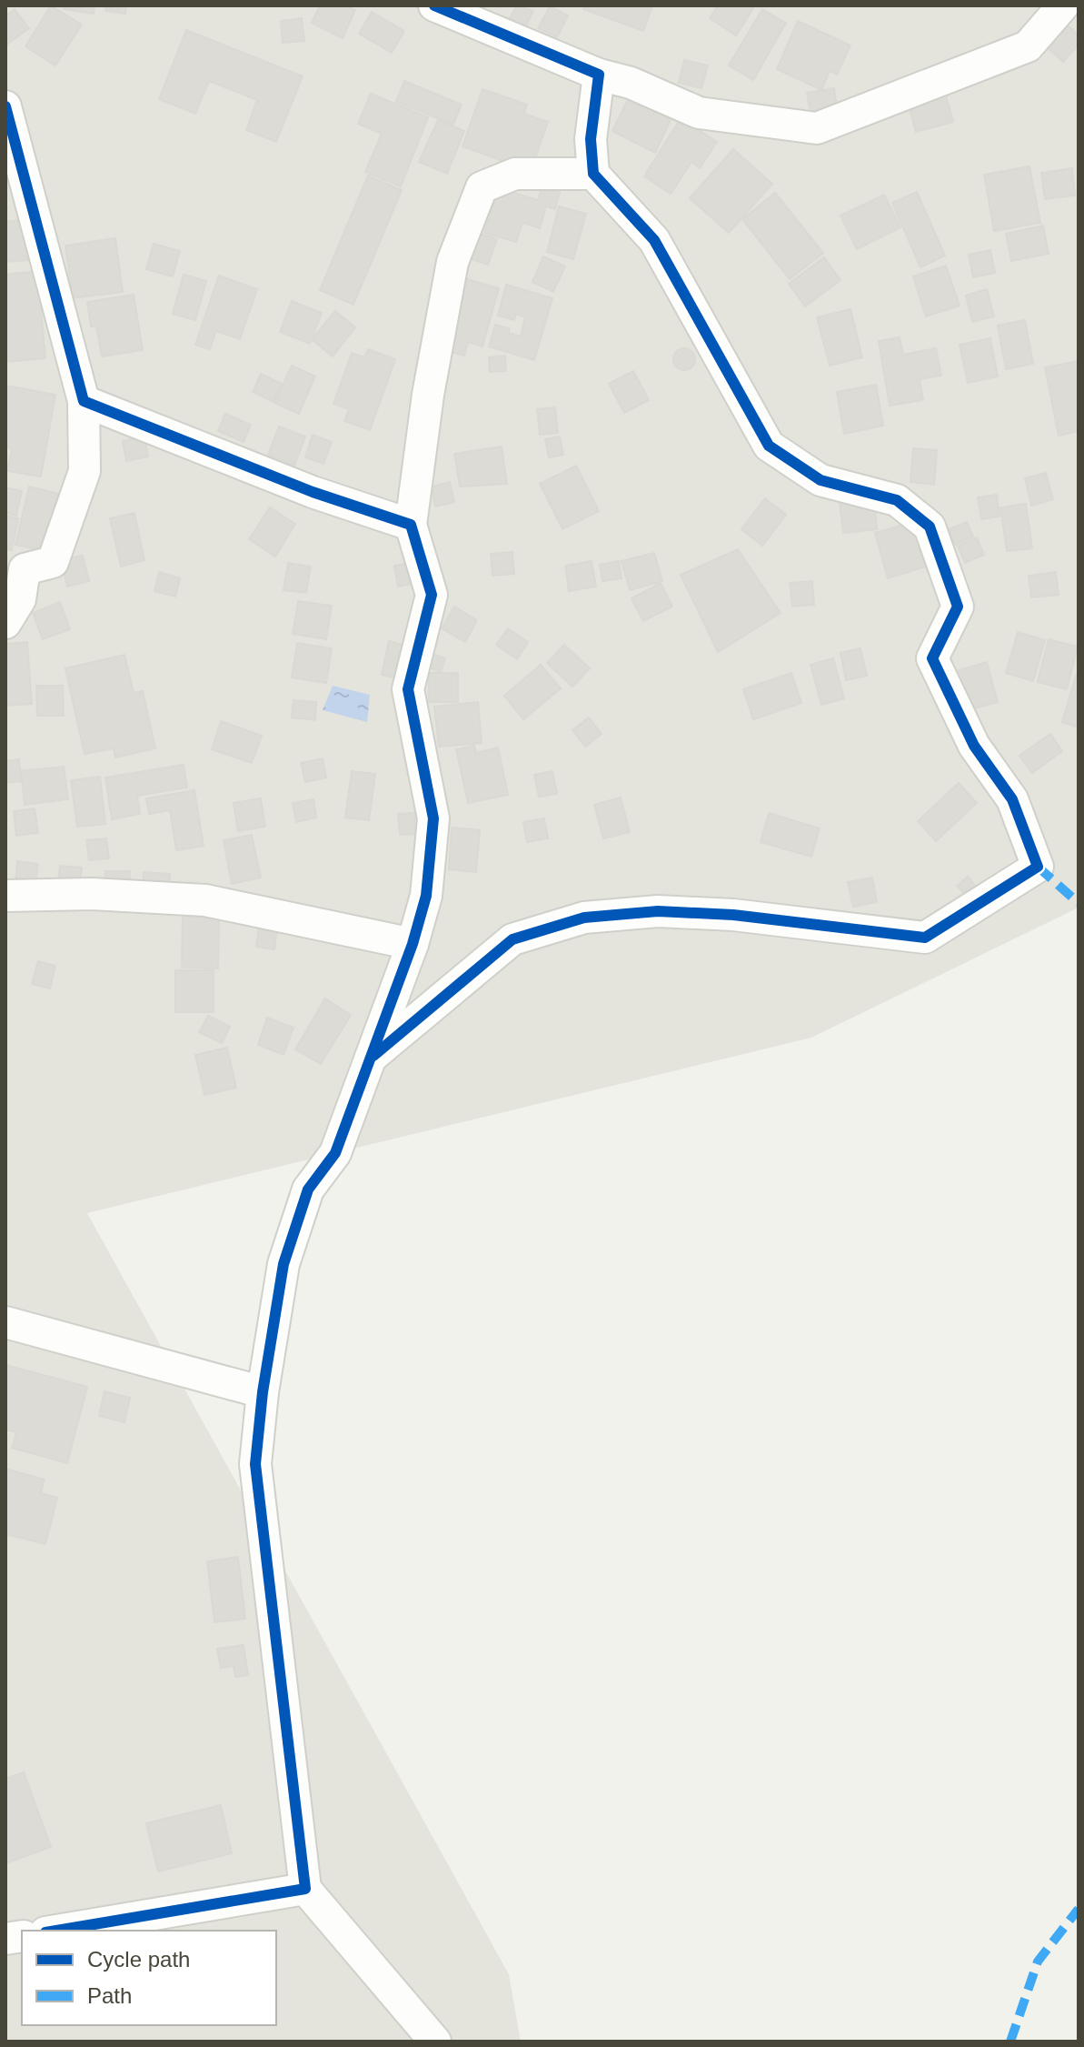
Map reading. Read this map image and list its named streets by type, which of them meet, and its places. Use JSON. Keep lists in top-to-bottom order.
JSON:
{
  "legend": ["Cycle path", "Path"]
}
